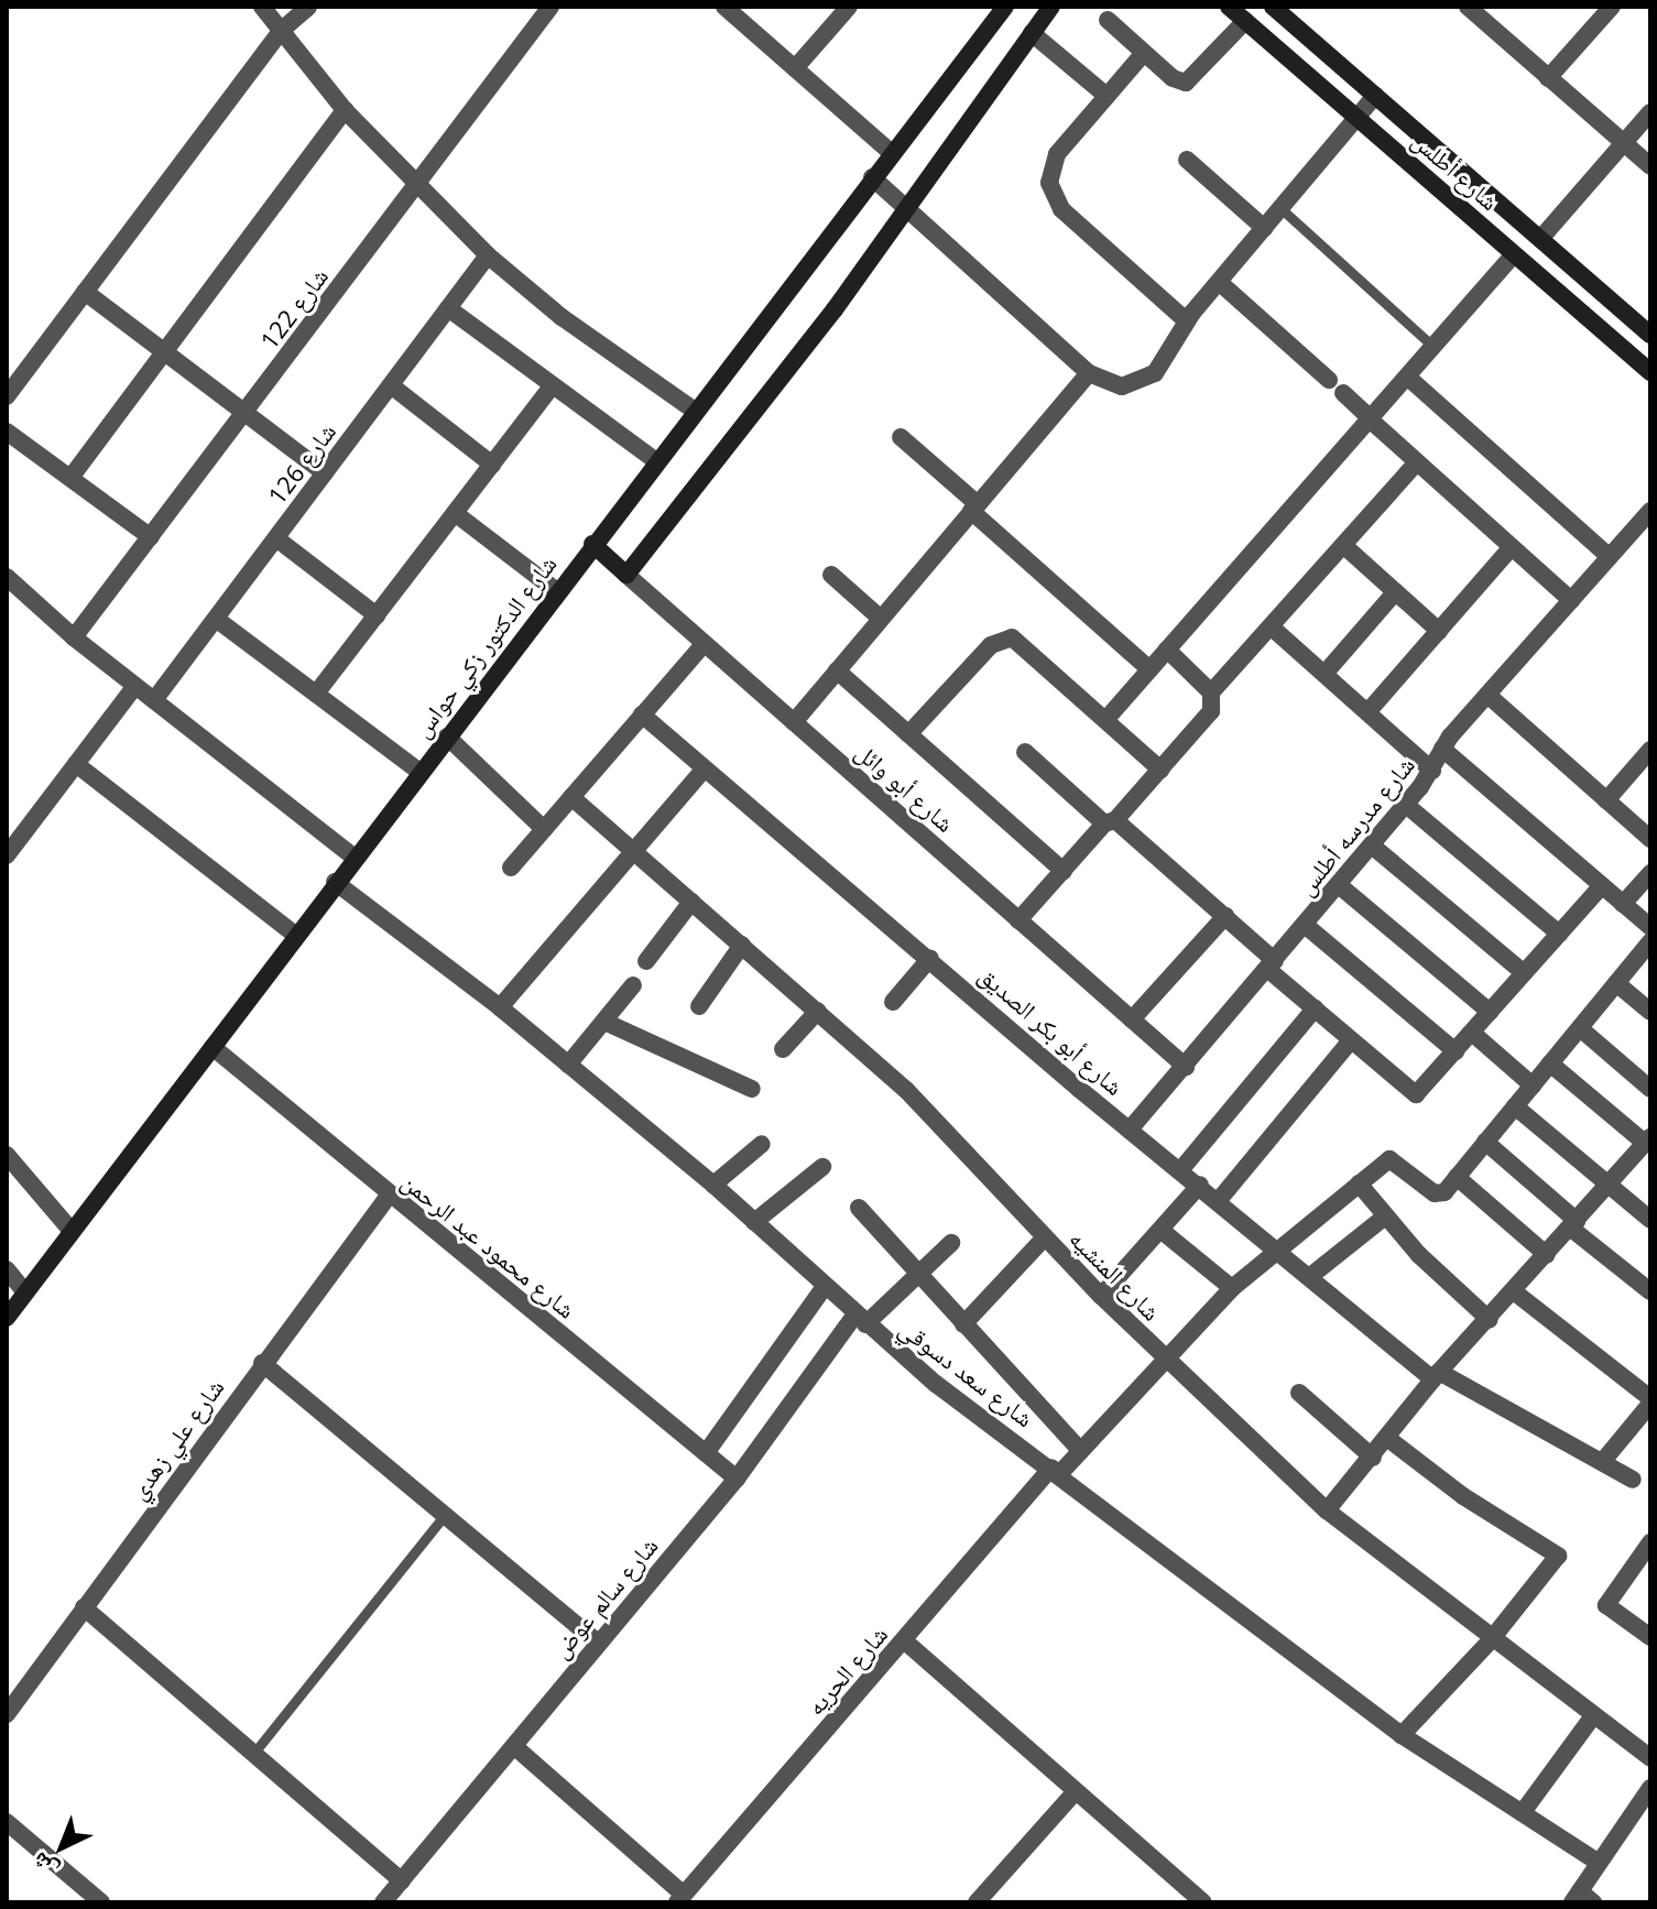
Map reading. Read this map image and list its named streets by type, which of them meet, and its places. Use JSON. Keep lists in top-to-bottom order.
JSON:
{
  "streets": {
    "street": [
      "شارع أطلس",
      "شارع 122",
      "شارع 126",
      "شارع الدكتور زكي حواس",
      "شارع أبو وائل",
      "شارع مدرسه أطلس",
      "شارع أبو بكر الصديق",
      "شارع محمود عبد الرحمن",
      "شارع المنشيه",
      "شارع سعد دسوقي",
      "شارع علي زهدي",
      "شارع سالم عوض",
      "شارع الحريه"
    ]
  },
  "crossings": [
    ["شارع الدكتور زكي حواس", "شارع أبو وائل"],
    ["شارع الدكتور زكي حواس", "شارع محمود عبد الرحمن"],
    ["شارع الدكتور زكي حواس", "شارع سعد دسوقي"],
    ["شارع أبو وائل", "شارع مدرسه أطلس"],
    ["شارع مدرسه أطلس", "شارع أبو بكر الصديق"],
    ["شارع أبو بكر الصديق", "شارع الحريه"],
    ["شارع محمود عبد الرحمن", "شارع علي زهدي"],
    ["شارع محمود عبد الرحمن", "شارع سالم عوض"],
    ["شارع المنشيه", "شارع الحريه"],
    ["شارع سعد دسوقي", "شارع سالم عوض"],
    ["شارع سعد دسوقي", "شارع الحريه"]
  ],
  "north": "bottom left"
}
